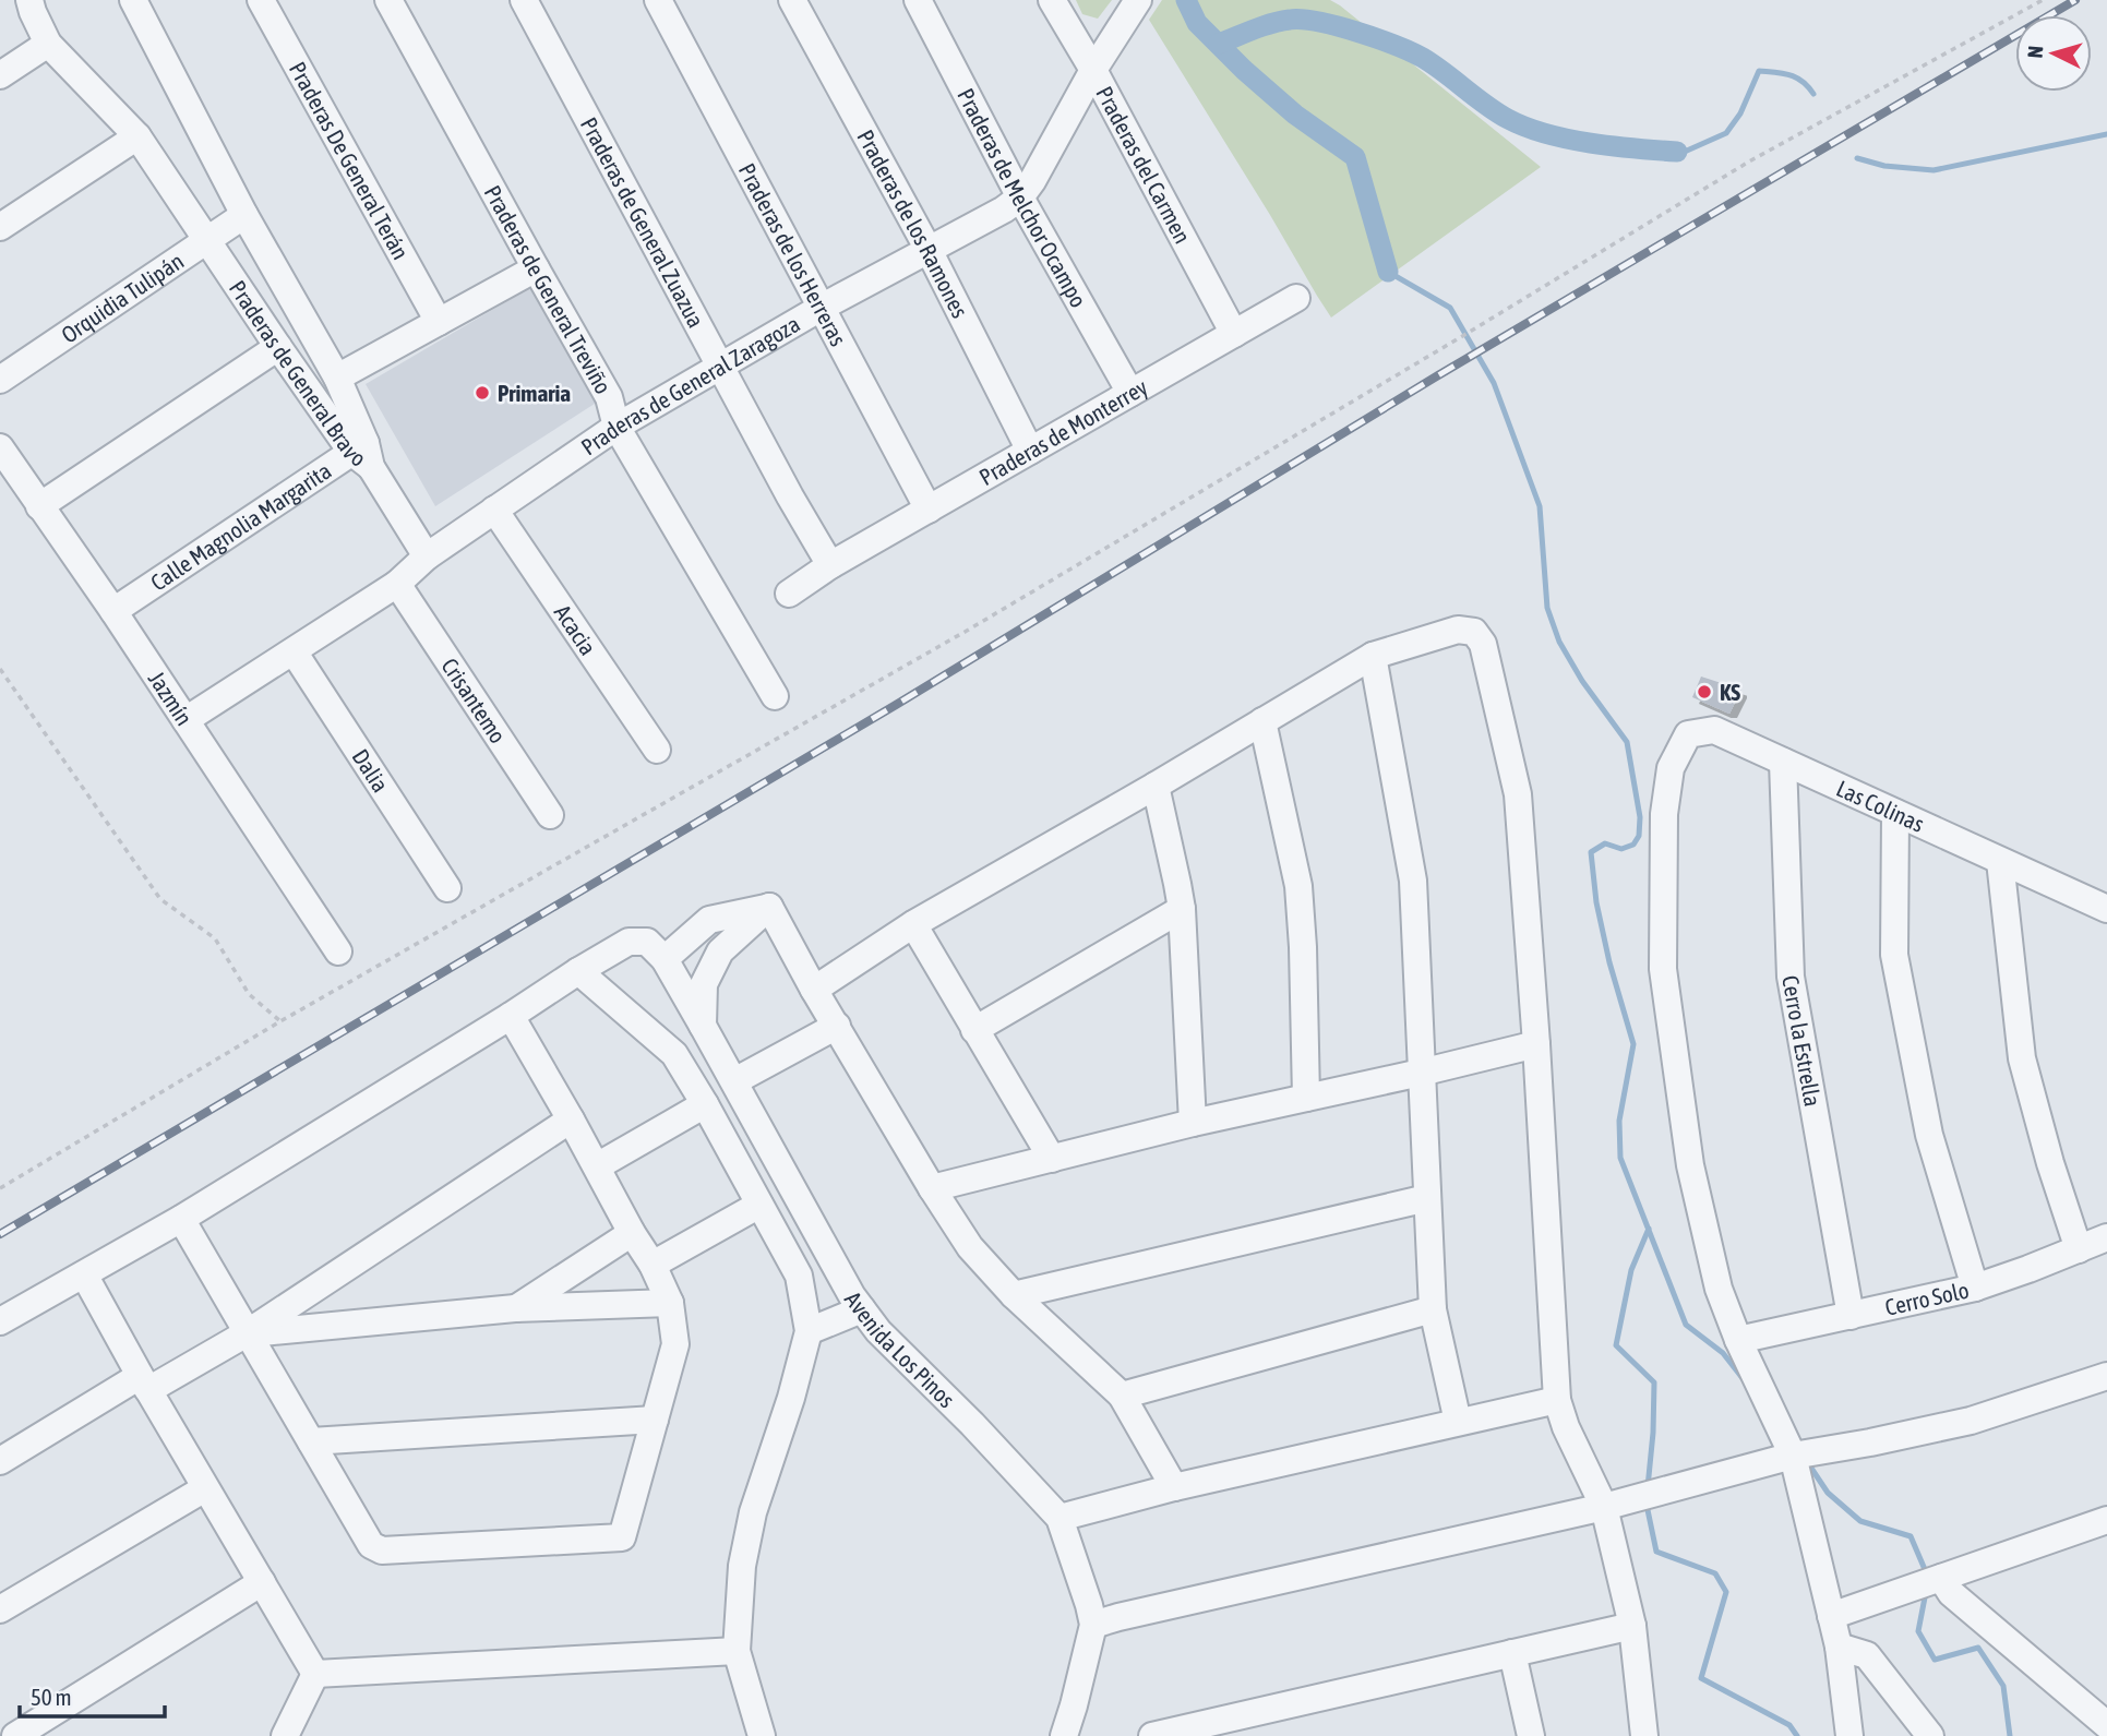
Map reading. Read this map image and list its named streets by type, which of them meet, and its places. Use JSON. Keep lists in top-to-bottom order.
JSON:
{
  "streets": {
    "street": [
      "Praderas De General Terán",
      "Praderas del Carmen",
      "Praderas de Melchor Ocampo",
      "Praderas de General Zuazua",
      "Praderas de los Ramones",
      "Praderas de los Herreras",
      "Praderas de General Treviño",
      "Orquidia Tulipán",
      "Praderas de General Bravo",
      "Praderas de General Zaragoza",
      "Praderas de Monterrey",
      "Calle Magnolia Margarita",
      "Acacia",
      "Jazmín",
      "Crisantemo",
      "Dalia",
      "Las Colinas",
      "Cerro la Estrella",
      "Cerro Solo",
      "Avenida Los Pinos"
    ]
  },
  "crossings": [
    ["Praderas del Carmen", "Praderas de General Zaragoza"],
    ["Praderas del Carmen", "Praderas de Monterrey"],
    ["Praderas de Melchor Ocampo", "Praderas de General Zaragoza"],
    ["Praderas de Melchor Ocampo", "Praderas de Monterrey"],
    ["Praderas de General Zuazua", "Praderas de General Zaragoza"],
    ["Praderas de General Zuazua", "Praderas de Monterrey"],
    ["Praderas de los Ramones", "Praderas de General Zaragoza"],
    ["Praderas de los Ramones", "Praderas de Monterrey"],
    ["Praderas de los Herreras", "Praderas de General Zaragoza"],
    ["Praderas de los Herreras", "Praderas de Monterrey"],
    ["Praderas de General Treviño", "Praderas de General Zaragoza"],
    ["Orquidia Tulipán", "Praderas de General Bravo"],
    ["Praderas de General Bravo", "Calle Magnolia Margarita"],
    ["Praderas de General Zaragoza", "Acacia"],
    ["Praderas de General Zaragoza", "Jazmín"],
    ["Praderas de General Zaragoza", "Crisantemo"],
    ["Praderas de General Zaragoza", "Dalia"],
    ["Calle Magnolia Margarita", "Jazmín"],
    ["Las Colinas", "Cerro la Estrella"],
    ["Las Colinas", "Cerro Solo"],
    ["Cerro la Estrella", "Cerro Solo"]
  ],
  "places": ["Primaria", "KS"],
  "scale_bar": "50 m",
  "north": "left"
}
